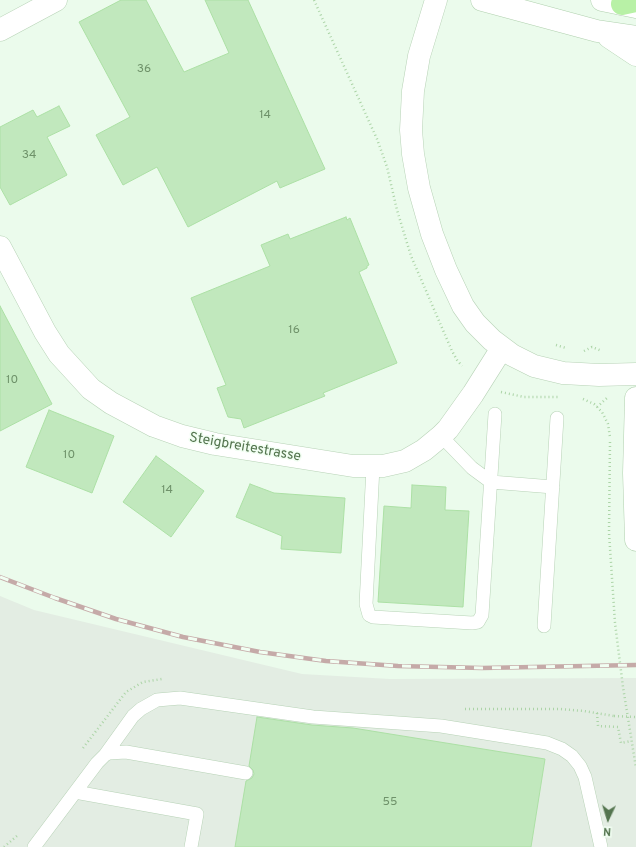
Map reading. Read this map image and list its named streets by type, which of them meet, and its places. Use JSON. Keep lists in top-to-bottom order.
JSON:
{
  "streets": {
    "street": ["Steigbreitestrasse"]
  },
  "house_numbers": [
    "36",
    "14",
    "34",
    "16",
    "10",
    "10",
    "14",
    "55"
  ],
  "north": "bottom"
}
